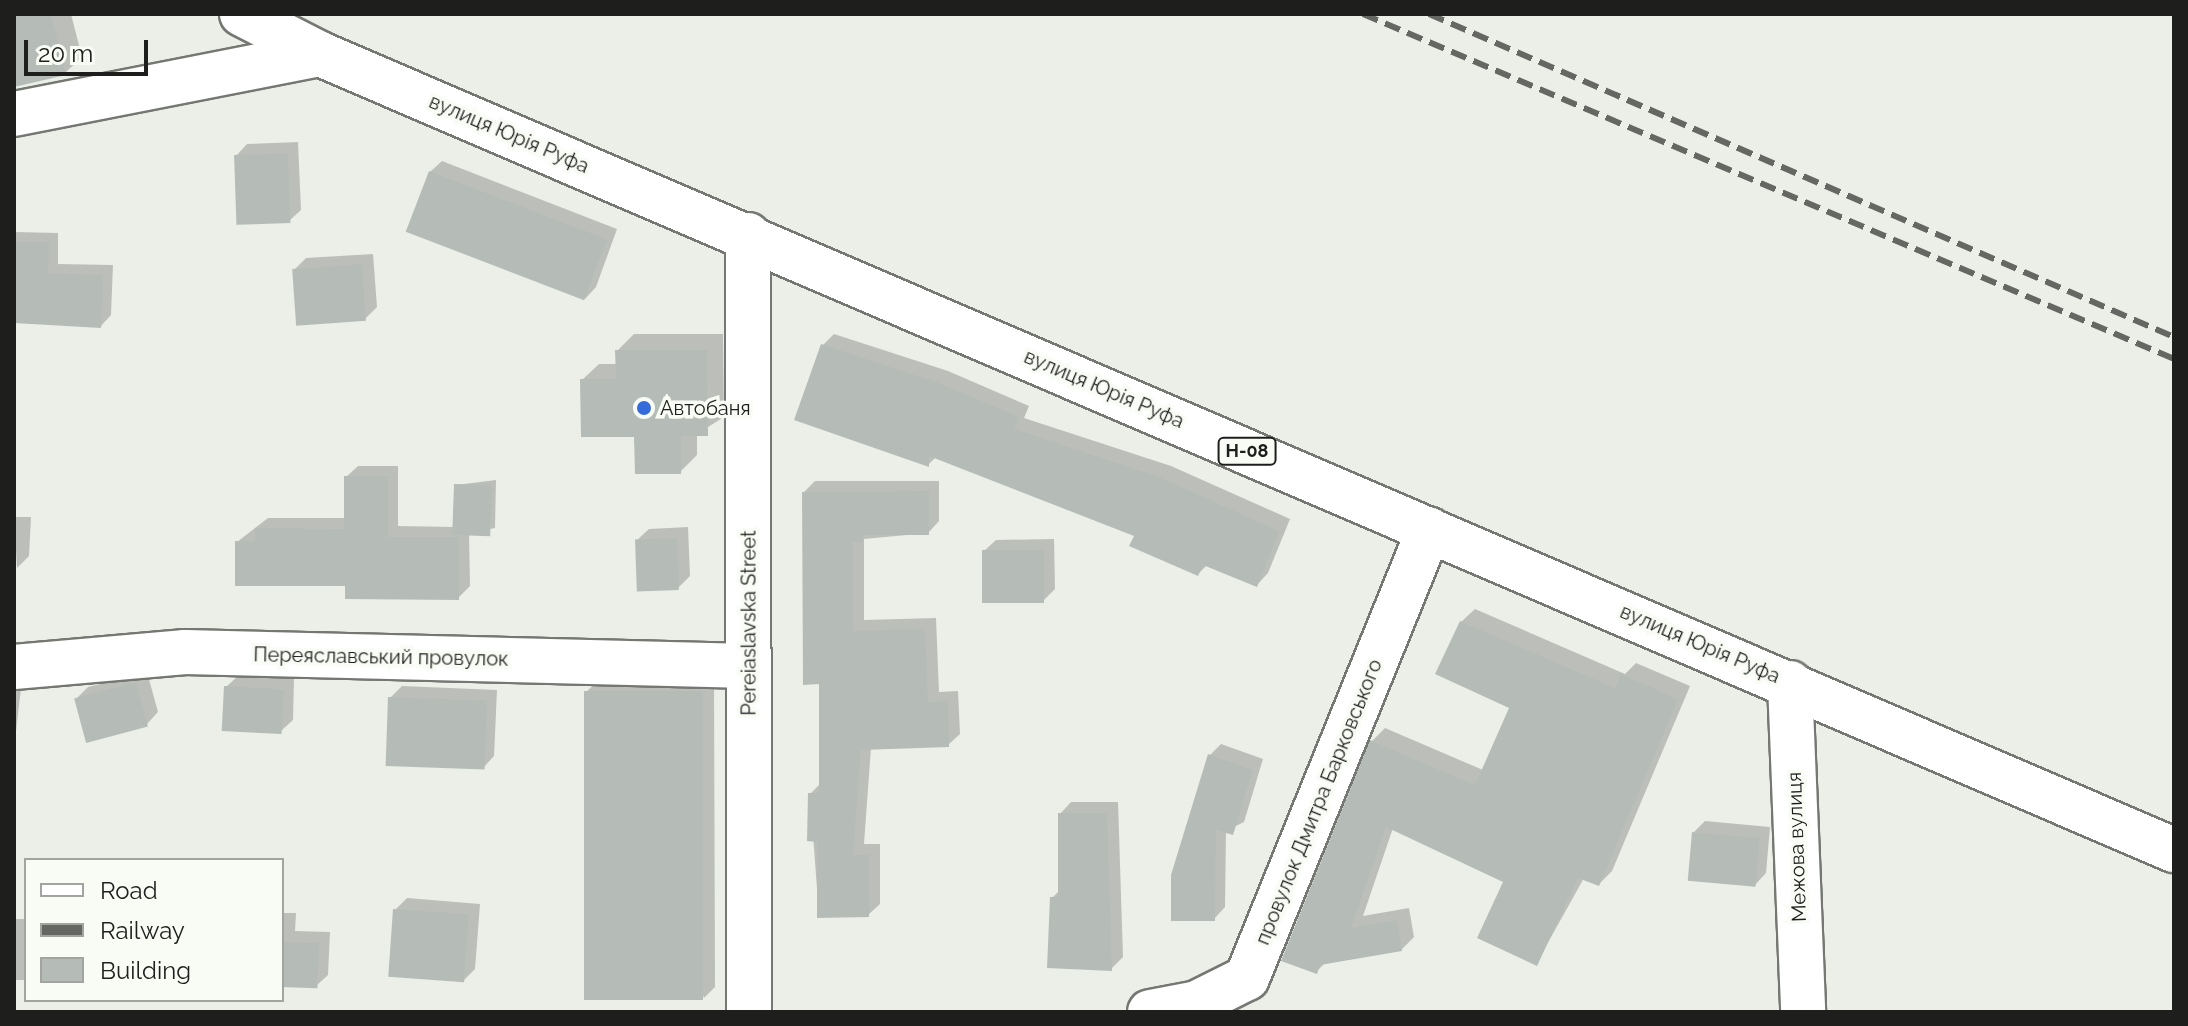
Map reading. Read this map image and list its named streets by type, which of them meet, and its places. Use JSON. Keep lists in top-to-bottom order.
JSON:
{
  "streets": {
    "street": [
      "вулиця Юрія Руфа",
      "Н-08",
      "Pereiaslavska Street",
      "Переяславський провулок",
      "провулок Дмитра Барковського",
      "Межова вулиця"
    ]
  },
  "crossings": [
    ["вулиця Юрія Руфа", "Н-08"],
    ["вулиця Юрія Руфа", "Pereiaslavska Street"],
    ["вулиця Юрія Руфа", "провулок Дмитра Барковського"],
    ["вулиця Юрія Руфа", "Межова вулиця"],
    ["Pereiaslavska Street", "Переяславський провулок"]
  ],
  "places": ["Автобаня"],
  "legend": ["Road", "Railway", "Building"],
  "scale_bar": "20 m"
}
